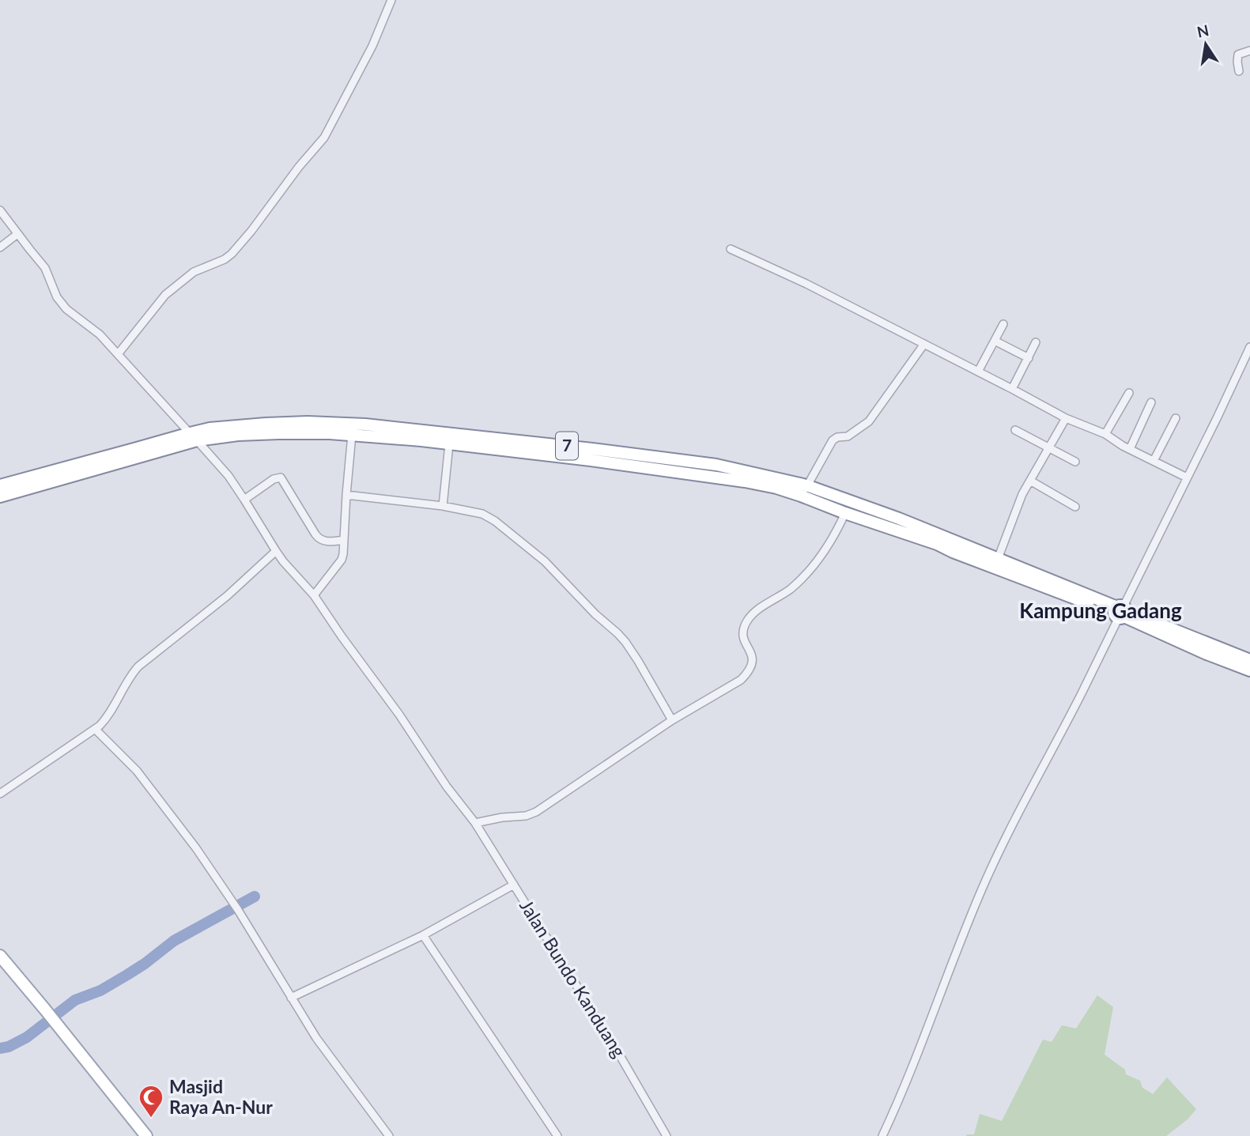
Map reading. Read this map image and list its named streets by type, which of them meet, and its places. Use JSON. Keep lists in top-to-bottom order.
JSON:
{
  "streets": {
    "main road": ["7"],
    "street": ["Jalan Bundo Kanduang"]
  },
  "crossings": [
    ["7", "Jalan Bundo Kanduang"]
  ],
  "districts": ["Kampung Gadang"],
  "places": {
    "mosque": ["Masjid Raya An-Nur"]
  },
  "north": "top"
}
